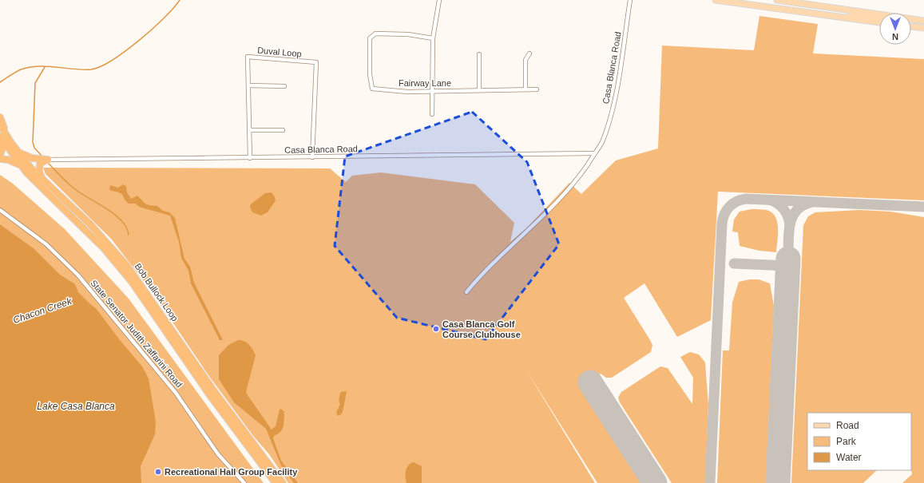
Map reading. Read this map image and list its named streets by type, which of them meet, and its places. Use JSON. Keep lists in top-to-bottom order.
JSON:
{
  "streets": {
    "highway": ["Bob Bullock Loop"],
    "street": [
      "Duval Loop",
      "Casa Blanca Road",
      "Fairway Lane",
      "State Senator Judith Zaffarini Road"
    ]
  },
  "crossings": [
    ["Duval Loop", "Casa Blanca Road"]
  ],
  "water": ["Chacon Creek", "Lake Casa Blanca"],
  "places": ["Casa Blanca Golf Course Clubhouse", "Recreational Hall Group Facility"],
  "legend": ["Road", "Park", "Water"],
  "north": "bottom"
}
